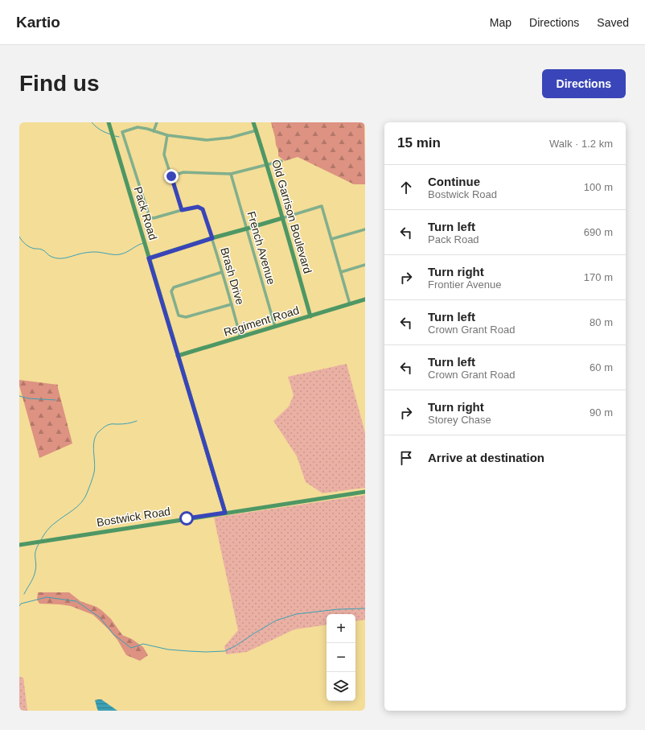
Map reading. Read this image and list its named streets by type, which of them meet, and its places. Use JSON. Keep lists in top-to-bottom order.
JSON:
{
  "streets": {
    "street": [
      "Pack Road",
      "Old Garrison Boulevard",
      "French Avenue",
      "Brash Drive",
      "Regiment Road",
      "Bostwick Road"
    ]
  },
  "crossings": [
    ["Pack Road", "Regiment Road"],
    ["Pack Road", "Bostwick Road"],
    ["Old Garrison Boulevard", "Regiment Road"],
    ["French Avenue", "Regiment Road"],
    ["Brash Drive", "Regiment Road"]
  ],
  "page": {
    "header": "Kartio",
    "nav": ["Map", "Directions", "Saved"],
    "buttons": "Directions",
    "title": "Find us",
    "heading": ["15 min", "Walk · 1.2 km"],
    "list": [
      ["Continue", "Bostwick Road", "100 m"],
      ["Turn left", "Pack Road", "690 m"],
      ["Turn right", "Frontier Avenue", "170 m"],
      ["Turn left", "Crown Grant Road", "80 m"],
      ["Turn left", "Crown Grant Road", "60 m"],
      ["Turn right", "Storey Chase", "90 m"],
      "Arrive at destination"
    ],
    "map_buttons": ["+", "−"]
  }
}
